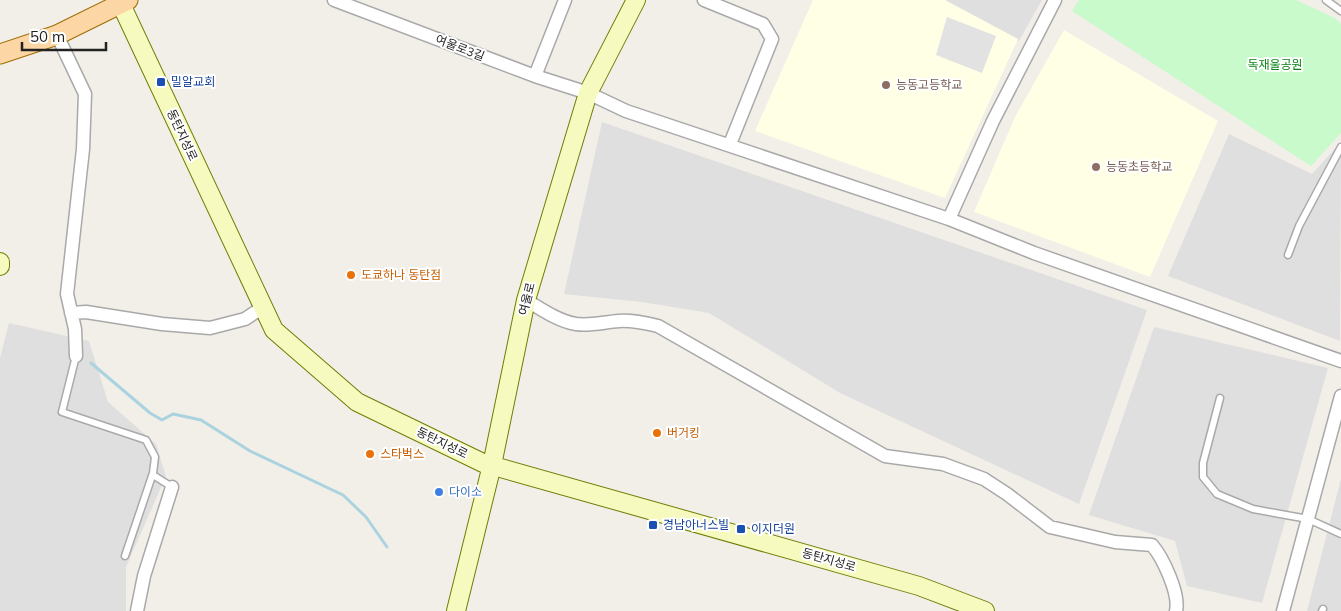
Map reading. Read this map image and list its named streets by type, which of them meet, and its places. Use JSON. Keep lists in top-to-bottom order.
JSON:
{
  "streets": {
    "main road": ["동탄지성로", "여울로"],
    "street": ["여울로3길"]
  },
  "crossings": [
    ["여울로3길", "여울로"],
    ["동탄지성로", "여울로"]
  ],
  "parks": ["독재울공원"],
  "places": {
    "transit": ["밀알교회", "경남아너스빌", "이지더원"],
    "other": [
      "능동고등학교",
      "능동초등학교",
      "도쿄하나 동탄점",
      "버거킹",
      "스타벅스",
      "다이소"
    ]
  },
  "scale_bar": "50 m"
}
